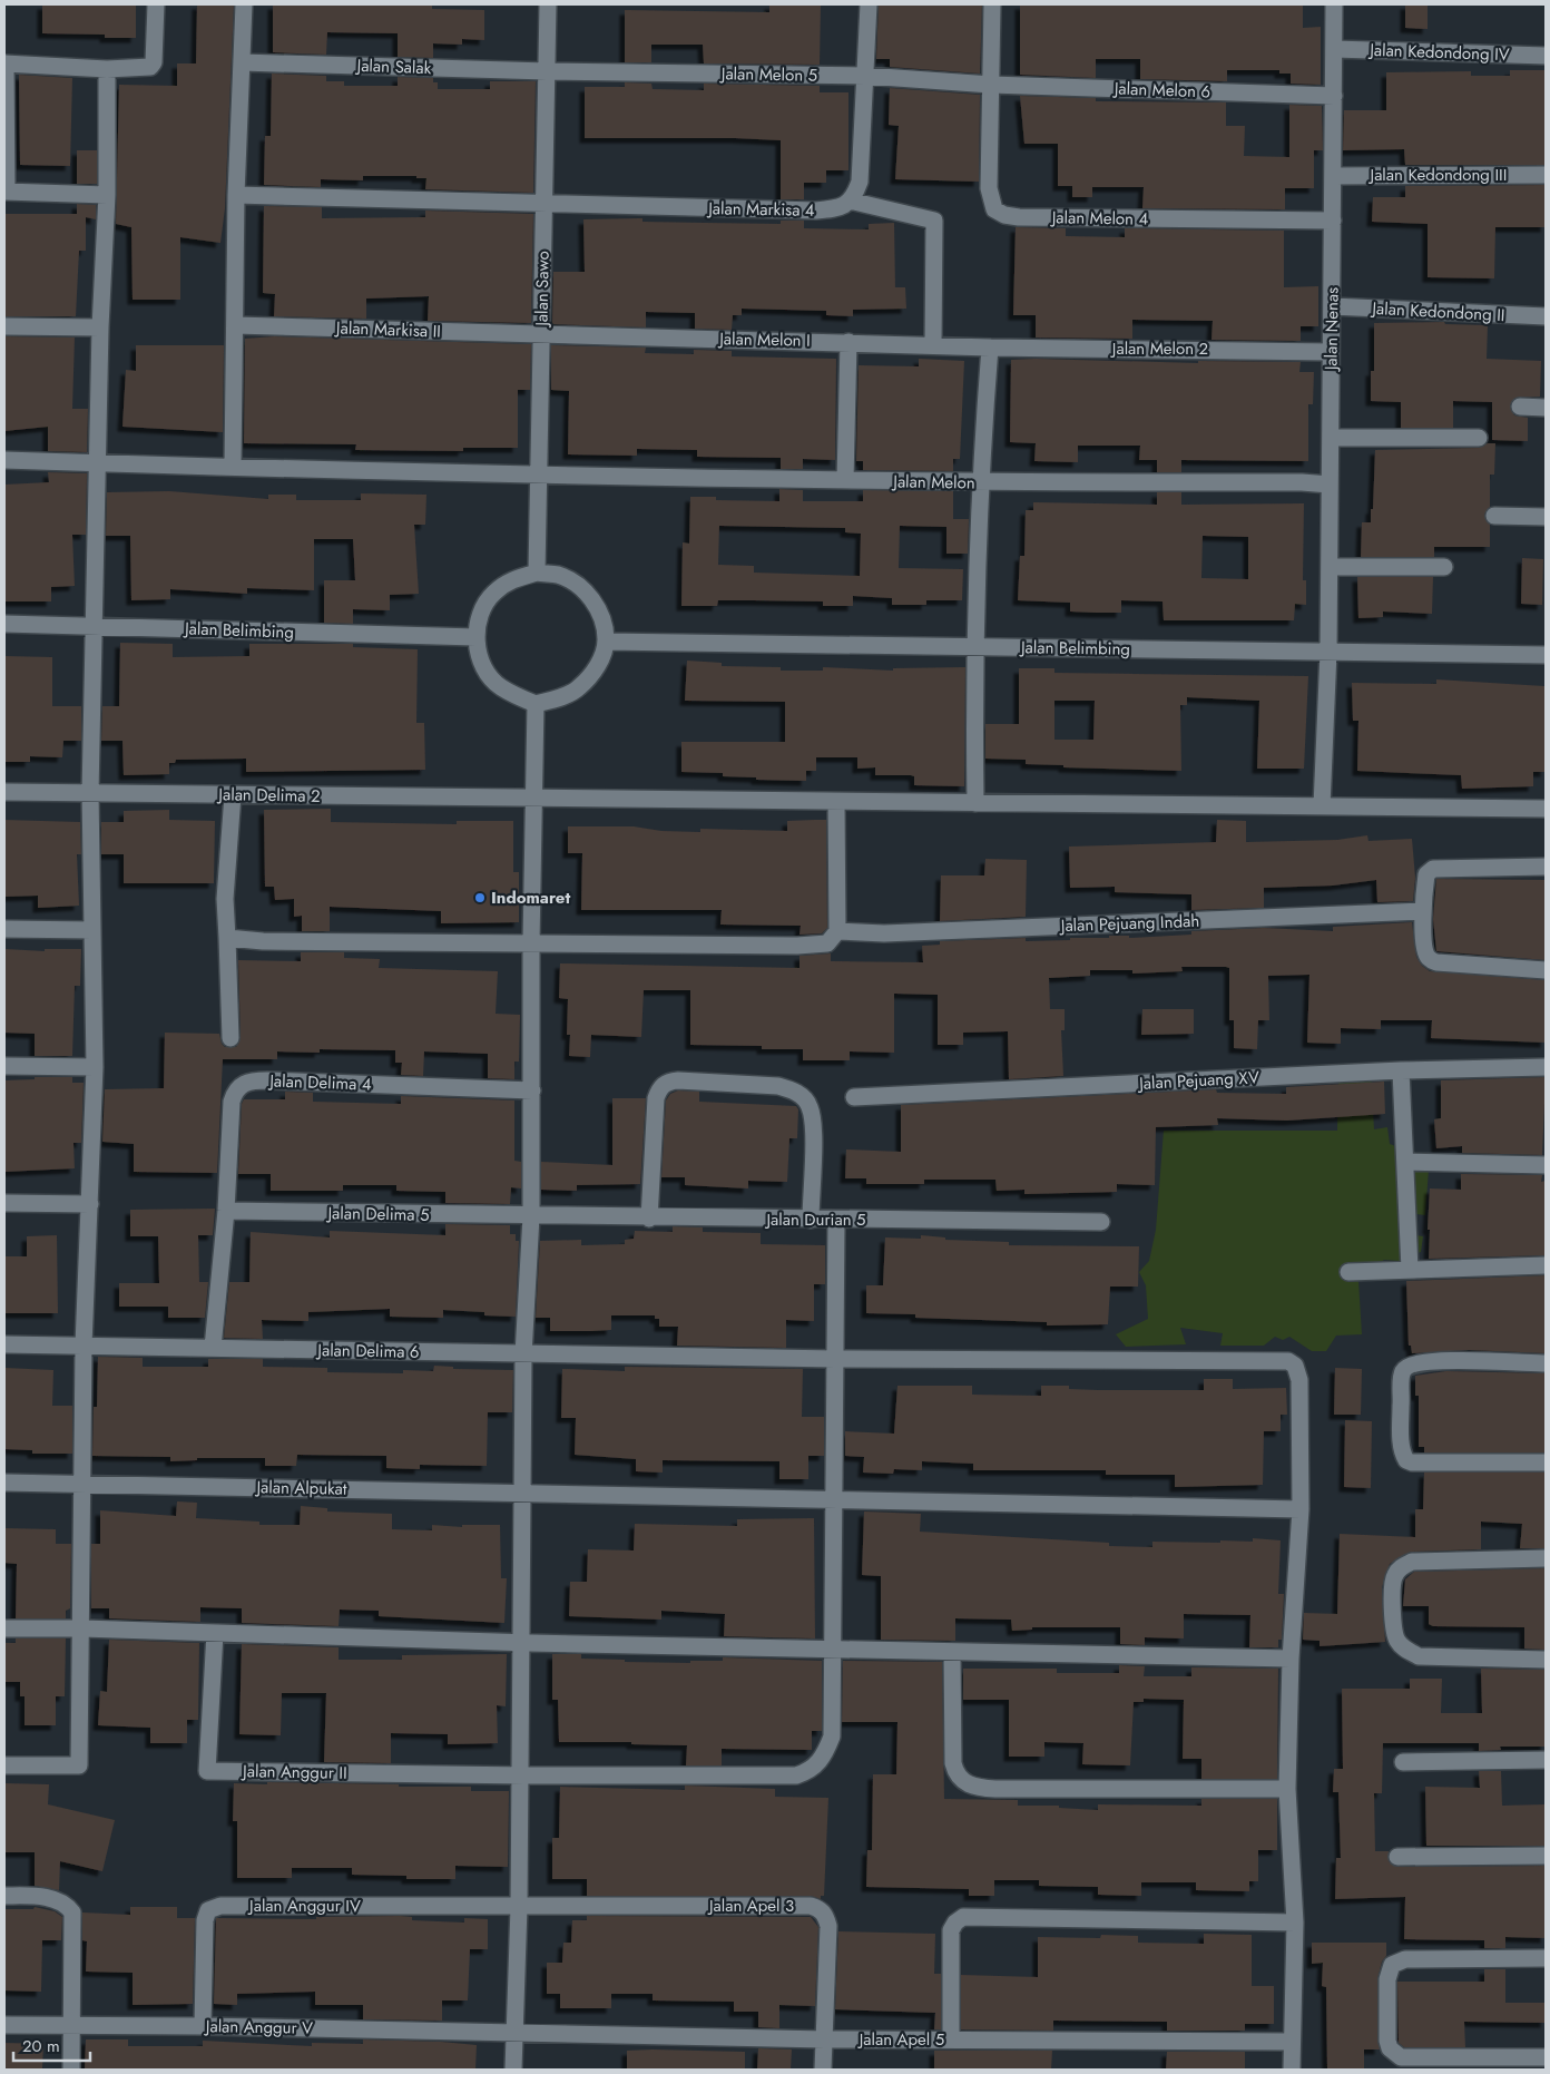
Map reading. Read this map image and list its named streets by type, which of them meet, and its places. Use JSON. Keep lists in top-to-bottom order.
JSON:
{
  "streets": {
    "street": [
      "Jalan Kedondong IV",
      "Jalan Salak",
      "Jalan Melon 5",
      "Jalan Melon 6",
      "Jalan Kedondong III",
      "Jalan Markisa 4",
      "Jalan Melon 4",
      "Jalan Sawo",
      "Jalan Kedondong II",
      "Jalan Nenas",
      "Jalan Markisa II",
      "Jalan Melon I",
      "Jalan Melon 2",
      "Jalan Melon",
      "Jalan Belimbing",
      "Jalan Delima 2",
      "Jalan Pejuang Indah",
      "Jalan Pejuang XV",
      "Jalan Delima 4",
      "Jalan Delima 5",
      "Jalan Durian 5",
      "Jalan Delima 6",
      "Jalan Alpukat",
      "Jalan Anggur II",
      "Jalan Anggur IV",
      "Jalan Apel 3",
      "Jalan Anggur V",
      "Jalan Apel 5"
    ]
  },
  "crossings": [
    ["Jalan Kedondong IV", "Jalan Nenas"],
    ["Jalan Salak", "Jalan Melon 5"],
    ["Jalan Salak", "Jalan Sawo"],
    ["Jalan Melon 5", "Jalan Melon 6"],
    ["Jalan Melon 5", "Jalan Melon 4"],
    ["Jalan Melon 5", "Jalan Sawo"],
    ["Jalan Melon 6", "Jalan Melon 4"],
    ["Jalan Melon 6", "Jalan Nenas"],
    ["Jalan Kedondong III", "Jalan Nenas"],
    ["Jalan Markisa 4", "Jalan Sawo"],
    ["Jalan Melon 4", "Jalan Nenas"],
    ["Jalan Sawo", "Jalan Markisa II"],
    ["Jalan Sawo", "Jalan Melon I"],
    ["Jalan Sawo", "Jalan Melon"],
    ["Jalan Sawo", "Jalan Belimbing"],
    ["Jalan Kedondong II", "Jalan Nenas"],
    ["Jalan Nenas", "Jalan Melon 2"],
    ["Jalan Nenas", "Jalan Melon"],
    ["Jalan Nenas", "Jalan Belimbing"],
    ["Jalan Nenas", "Jalan Delima 2"],
    ["Jalan Markisa II", "Jalan Melon I"],
    ["Jalan Melon I", "Jalan Melon 2"],
    ["Jalan Delima 4", "Jalan Delima 5"],
    ["Jalan Delima 5", "Jalan Durian 5"],
    ["Jalan Delima 6", "Jalan Alpukat"],
    ["Jalan Anggur IV", "Jalan Apel 3"],
    ["Jalan Anggur IV", "Jalan Anggur V"],
    ["Jalan Apel 3", "Jalan Apel 5"],
    ["Jalan Anggur V", "Jalan Apel 5"]
  ],
  "places": ["Indomaret"],
  "scale_bar": "20 m"
}
